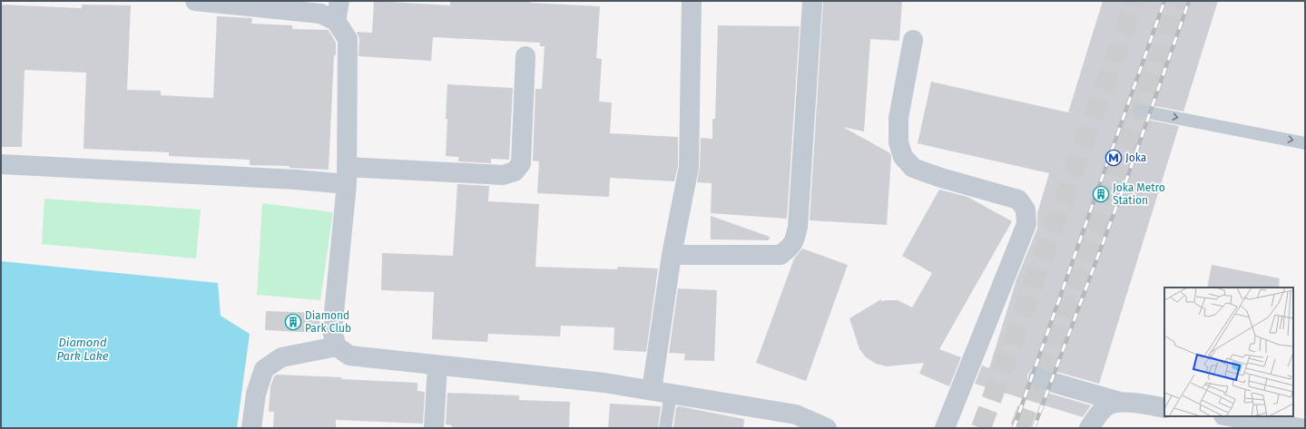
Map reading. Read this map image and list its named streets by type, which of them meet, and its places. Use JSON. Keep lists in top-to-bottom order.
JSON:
{
  "water": ["Diamond Park Lake"],
  "places": {
    "metro station": ["Joka"],
    "building": ["Joka Metro Station", "Diamond Park Club"]
  }
}
